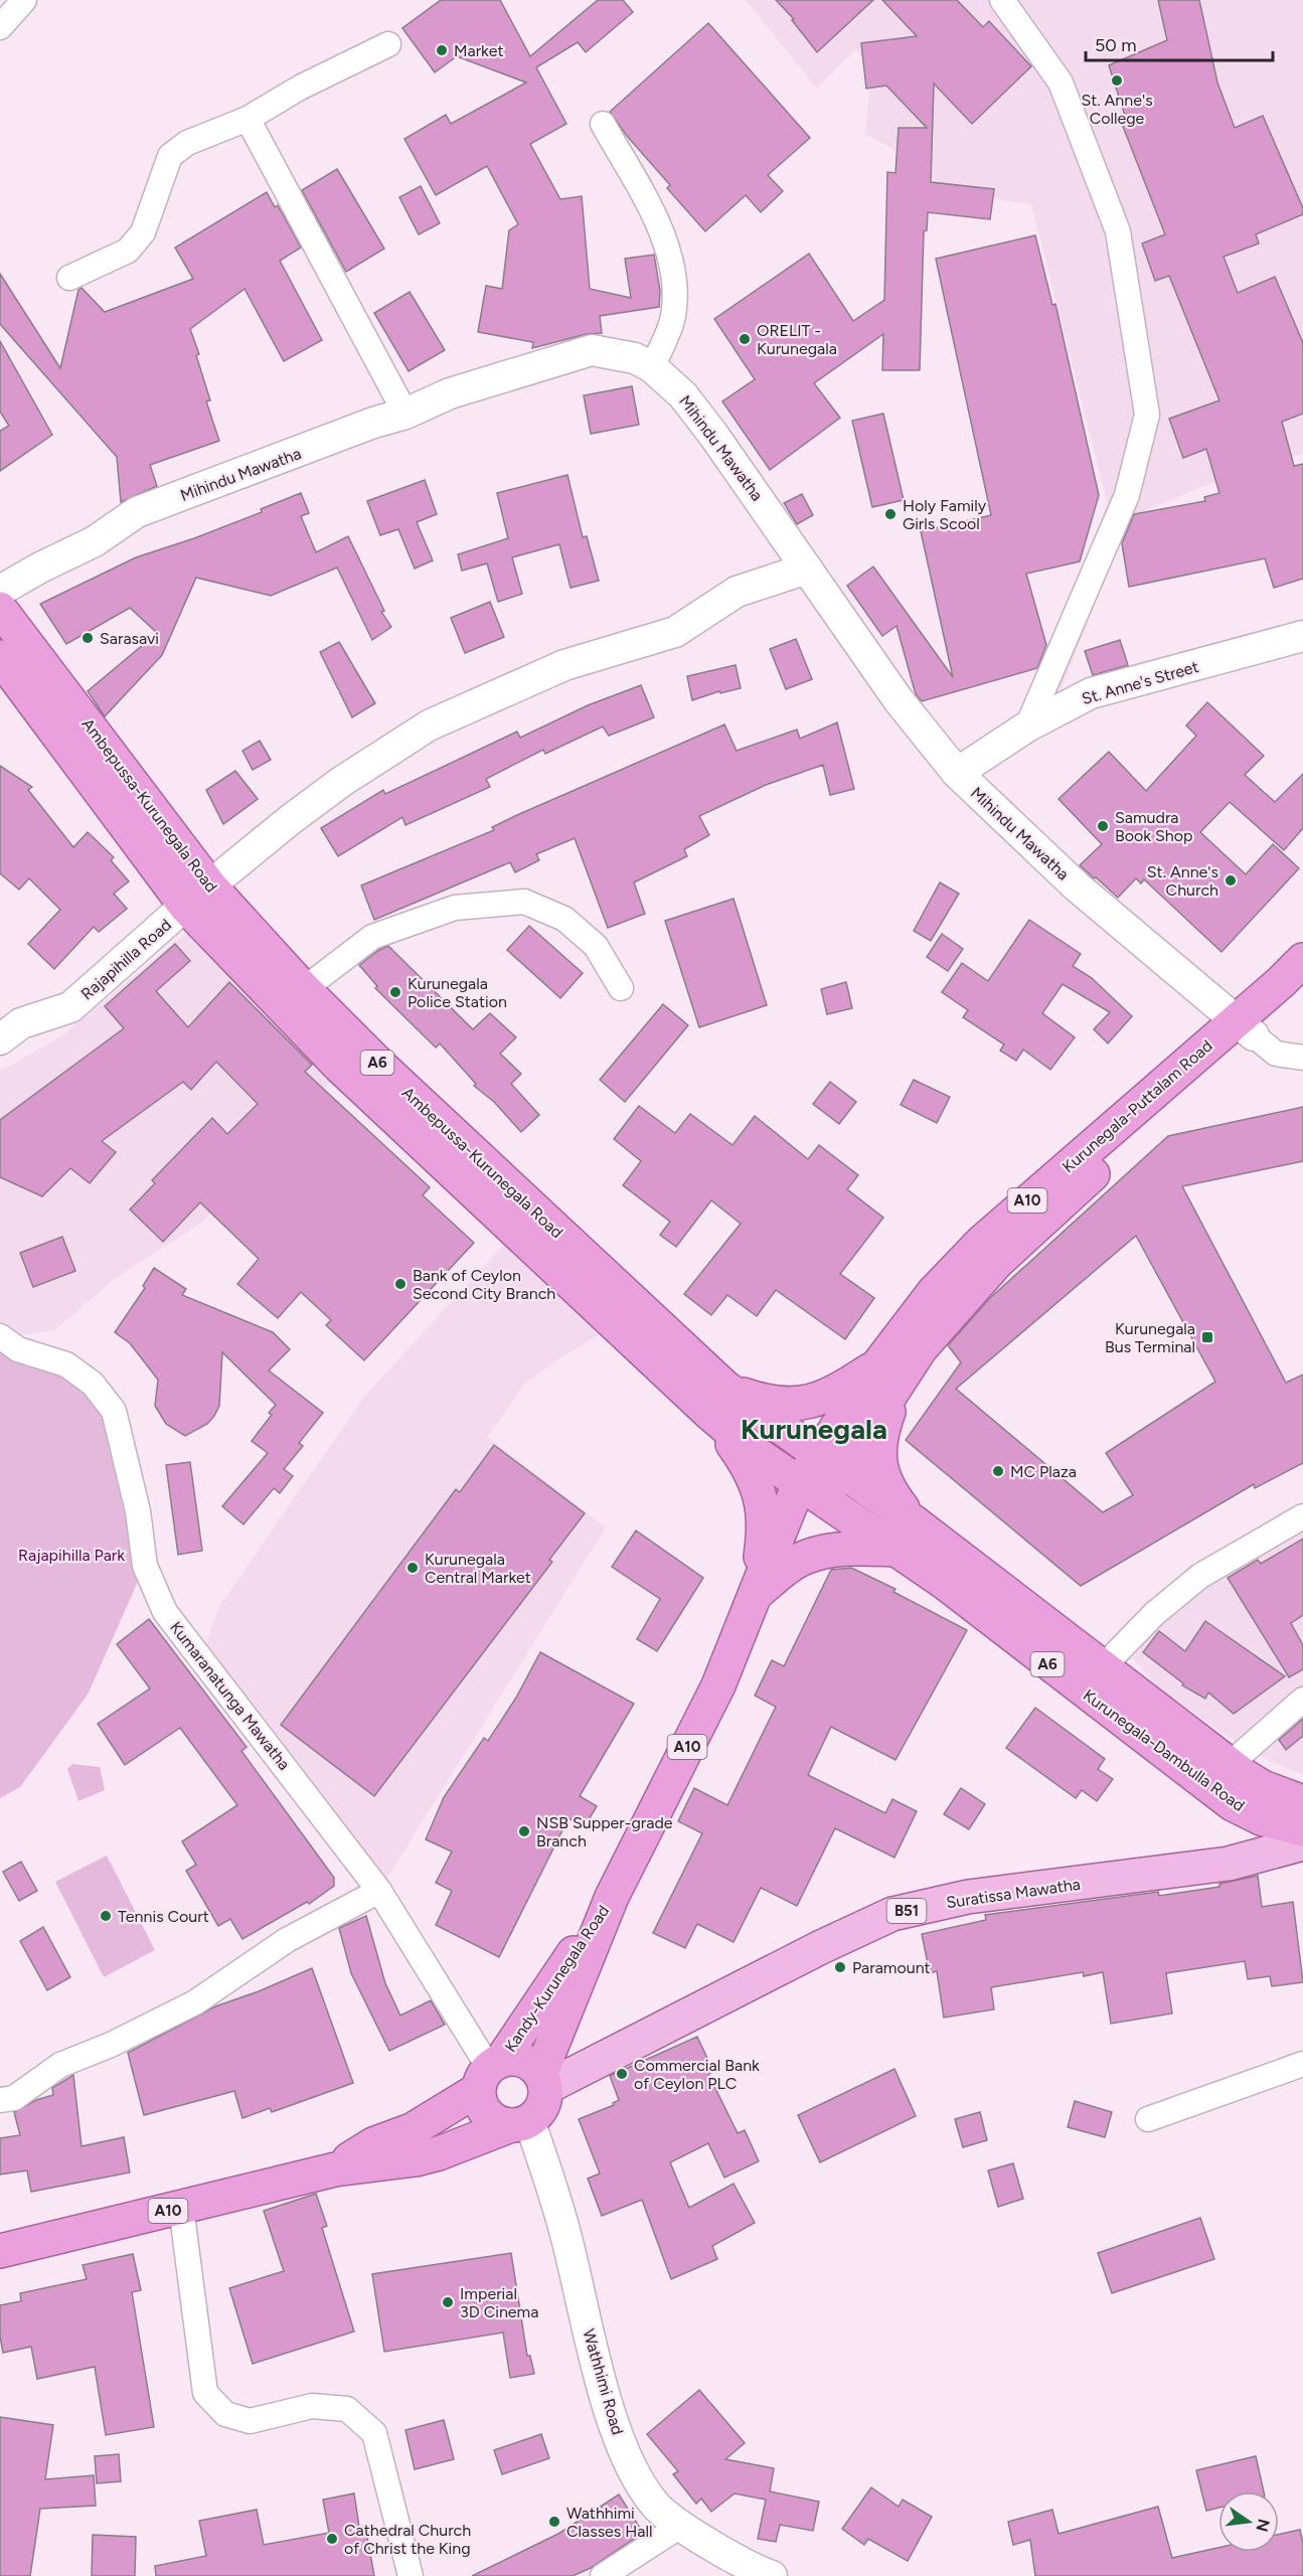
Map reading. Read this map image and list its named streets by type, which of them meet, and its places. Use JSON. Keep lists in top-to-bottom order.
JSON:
{
  "streets": {
    "highway": [
      "Ambepussa-Kurunegala Road",
      "A6",
      "Kurunegala-Puttalam Road",
      "A10",
      "Kurunegala-Dambulla Road",
      "Kandy-Kurunegala Road"
    ],
    "main road": ["Suratissa Mawatha", "B51"],
    "street": [
      "Mihindu Mawatha",
      "St. Anne's Street",
      "Rajapihilla Road",
      "Kumaranatunga Mawatha",
      "Wathhimi Road"
    ]
  },
  "crossings": [
    ["Mihindu Mawatha", "St. Anne's Street"],
    ["Mihindu Mawatha", "Rajapihilla Road"],
    ["Mihindu Mawatha", "Kurunegala-Puttalam Road"],
    ["Ambepussa-Kurunegala Road", "Rajapihilla Road"],
    ["Ambepussa-Kurunegala Road", "Kurunegala-Puttalam Road"],
    ["Ambepussa-Kurunegala Road", "Kurunegala-Dambulla Road"],
    ["Ambepussa-Kurunegala Road", "Kandy-Kurunegala Road"],
    ["Kurunegala-Puttalam Road", "Kurunegala-Dambulla Road"],
    ["Kurunegala-Puttalam Road", "Kandy-Kurunegala Road"],
    ["Kumaranatunga Mawatha", "Suratissa Mawatha"],
    ["Kumaranatunga Mawatha", "Kandy-Kurunegala Road"],
    ["Kumaranatunga Mawatha", "Wathhimi Road"],
    ["Kurunegala-Dambulla Road", "Kandy-Kurunegala Road"],
    ["Suratissa Mawatha", "Kandy-Kurunegala Road"],
    ["Suratissa Mawatha", "Wathhimi Road"],
    ["Kandy-Kurunegala Road", "Wathhimi Road"]
  ],
  "districts": ["Kurunegala"],
  "parks": ["Rajapihilla Park"],
  "places": {
    "other": [
      "Market",
      "St. Anne's College",
      "ORELIT - Kurunegala",
      "Holy Family Girls Scool",
      "Sarasavi",
      "Samudra Book Shop",
      "St. Anne's Church",
      "Kurunegala Police Station",
      "Bank of Ceylon Second City Branch",
      "MC Plaza",
      "Kurunegala Central Market",
      "NSB Supper-grade Branch",
      "Tennis Court",
      "Paramount",
      "Commercial Bank of Ceylon PLC",
      "Imperial 3D Cinema",
      "Wathhimi Classes Hall",
      "Cathedral Church of Christ the King"
    ],
    "transit": ["Kurunegala Bus Terminal"]
  },
  "scale_bar": "50 m",
  "north": "right"
}
